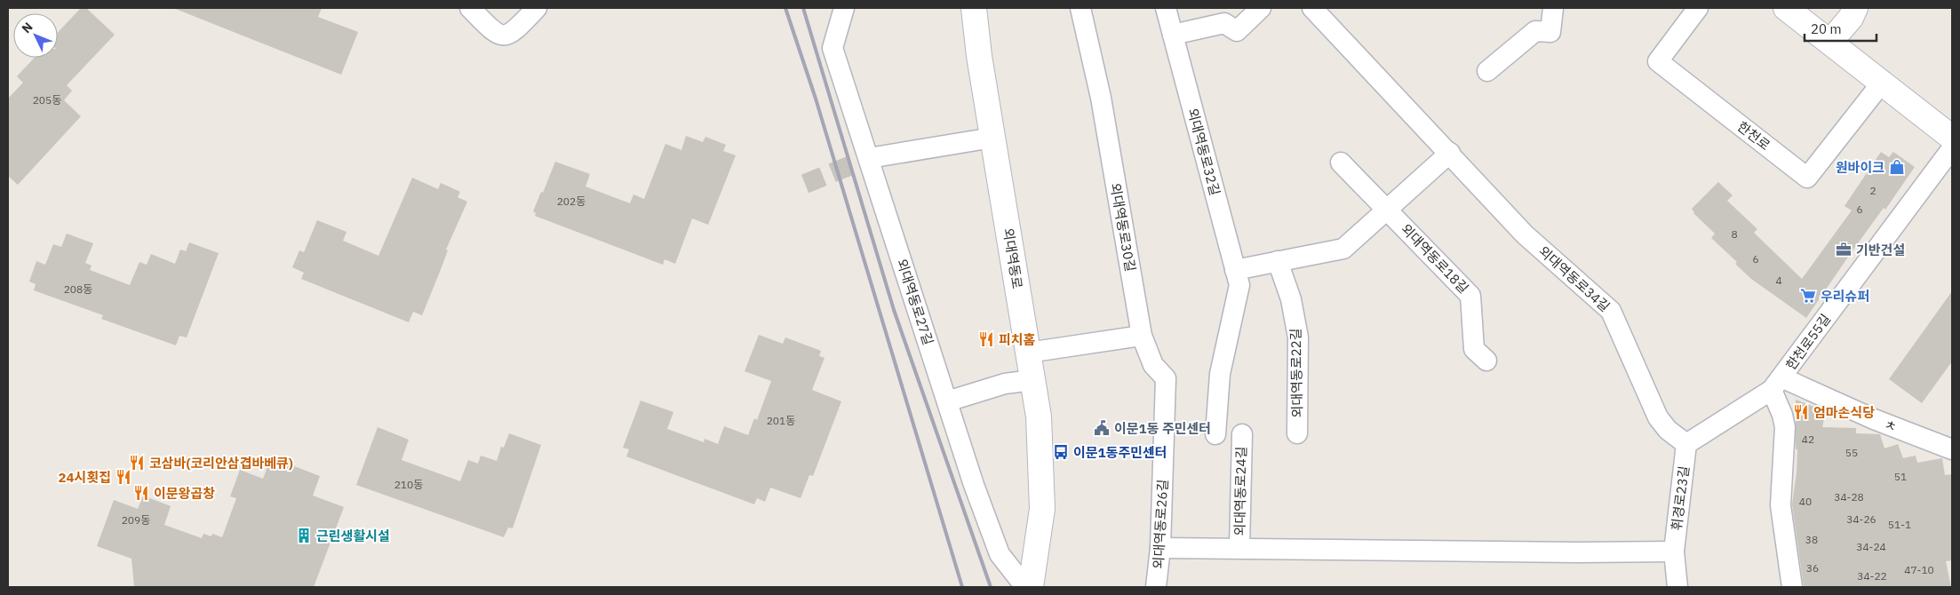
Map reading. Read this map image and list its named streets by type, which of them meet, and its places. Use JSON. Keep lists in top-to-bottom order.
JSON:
{
  "streets": {
    "street": [
      "한천로",
      "외대역동로32길",
      "외대역동로30길",
      "외대역동로",
      "외대역동로18길",
      "외대역동로34길",
      "외대역동로27길",
      "한천로55길",
      "외대역동로22길",
      "ㅊ",
      "외대역동로24길",
      "휘경로23길",
      "외대역동로26길"
    ]
  },
  "crossings": [
    ["외대역동로30길", "외대역동로26길"],
    ["외대역동로34길", "한천로55길"],
    ["외대역동로34길", "휘경로23길"],
    ["한천로55길", "ㅊ"],
    ["한천로55길", "휘경로23길"],
    ["외대역동로24길", "외대역동로26길"]
  ],
  "places": {
    "shop": ["원바이크"],
    "office": ["기반건설"],
    "supermarket": ["우리슈퍼"],
    "restaurant": [
      "피치홈",
      "엄마손식당",
      "코삼바(코리안삼겹바베큐)",
      "24시횟집",
      "이문왕곱창"
    ],
    "public building": ["이문1동 주민센터"],
    "bus stop": ["이문1동주민센터"],
    "building": ["근린생활시설"]
  },
  "house_numbers": [
    "205동",
    "2",
    "202동",
    "6",
    "8",
    "6",
    "4",
    "208동",
    "201동",
    "42",
    "55",
    "51",
    "210동",
    "34-28",
    "40",
    "34-26",
    "209동",
    "51-1",
    "38",
    "34-24",
    "36",
    "47-10",
    "34-22"
  ],
  "scale_bar": "20 m",
  "north": "top left"
}
